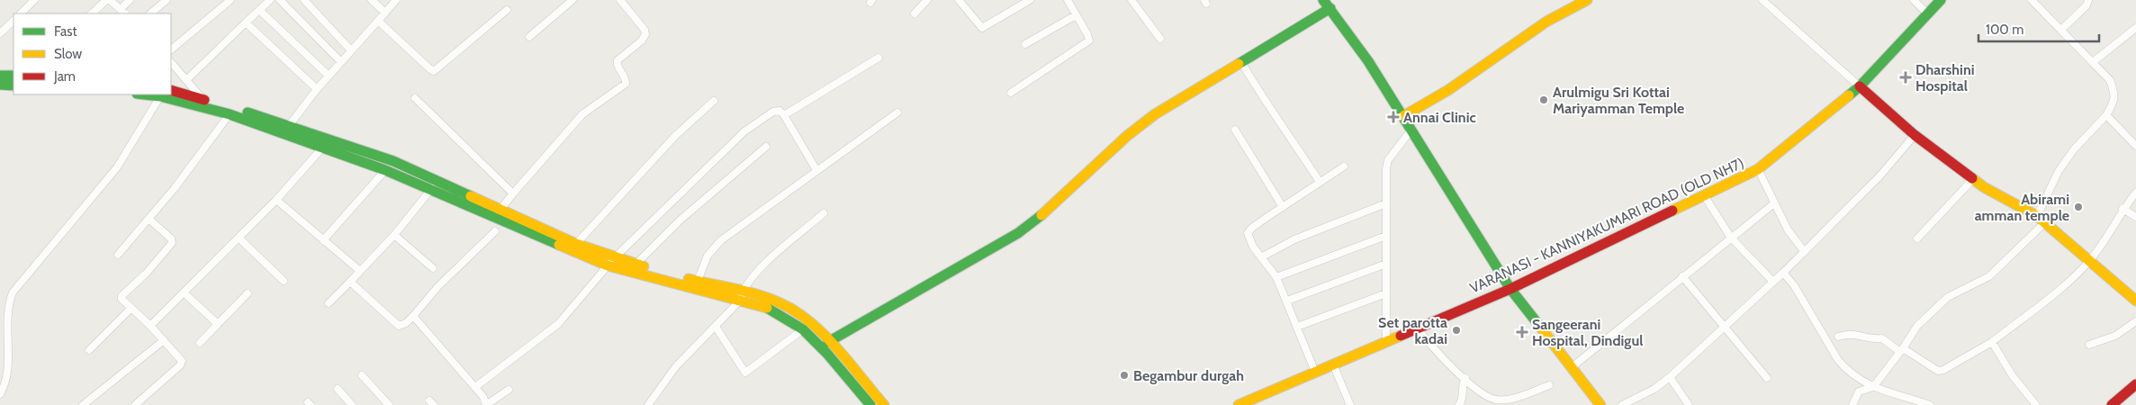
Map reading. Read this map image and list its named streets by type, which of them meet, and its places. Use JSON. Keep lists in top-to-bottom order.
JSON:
{
  "streets": {
    "main road": ["VARANASI - KANNIYAKUMARI ROAD (OLD NH7)"]
  },
  "places": {
    "health": ["Dharshini Hospital", "Annai Clinic", "Sangeerani Hospital, Dindigul"],
    "other": [
      "Arulmigu Sri Kottai Mariyamman Temple",
      "Abirami amman temple",
      "Set parotta kadai",
      "Begambur durgah"
    ]
  },
  "legend": ["Fast", "Slow", "Jam"],
  "scale_bar": "100 m"
}
